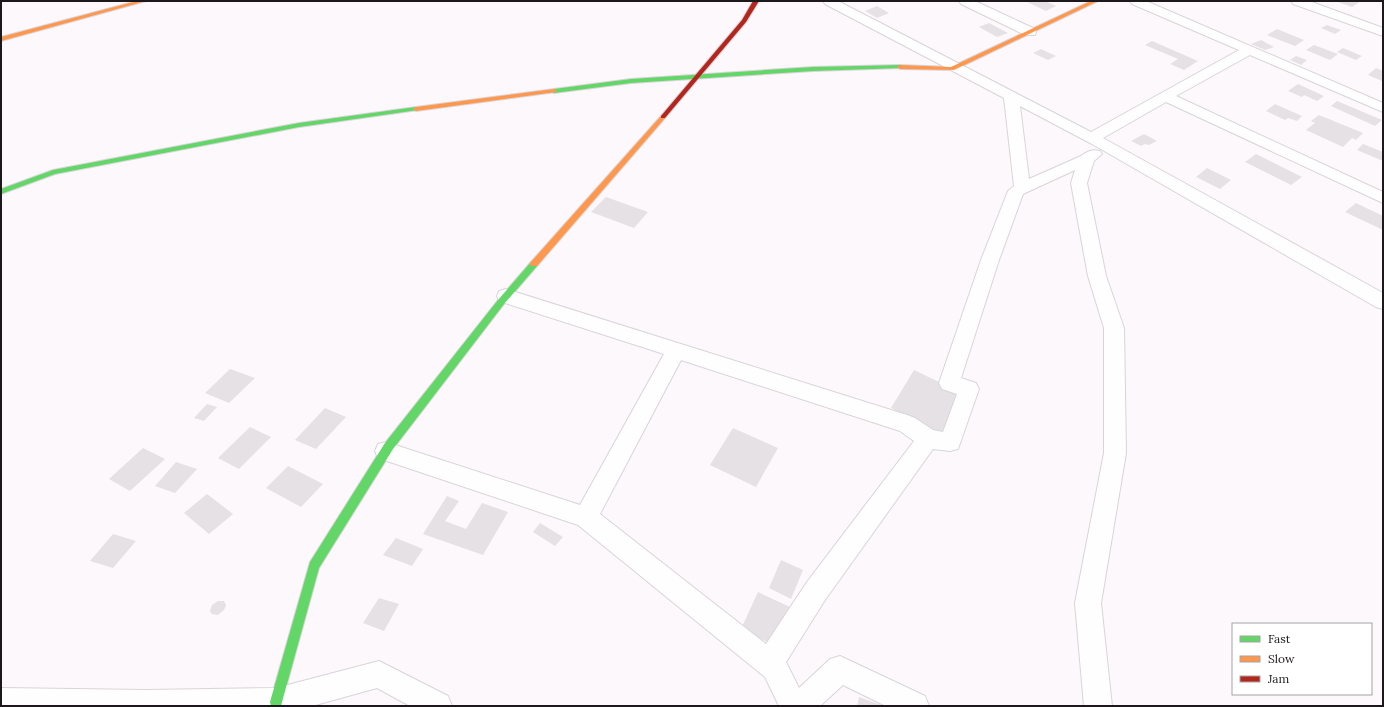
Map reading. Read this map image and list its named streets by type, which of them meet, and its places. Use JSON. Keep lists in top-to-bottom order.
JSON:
{
  "legend": ["Fast", "Slow", "Jam"]
}
